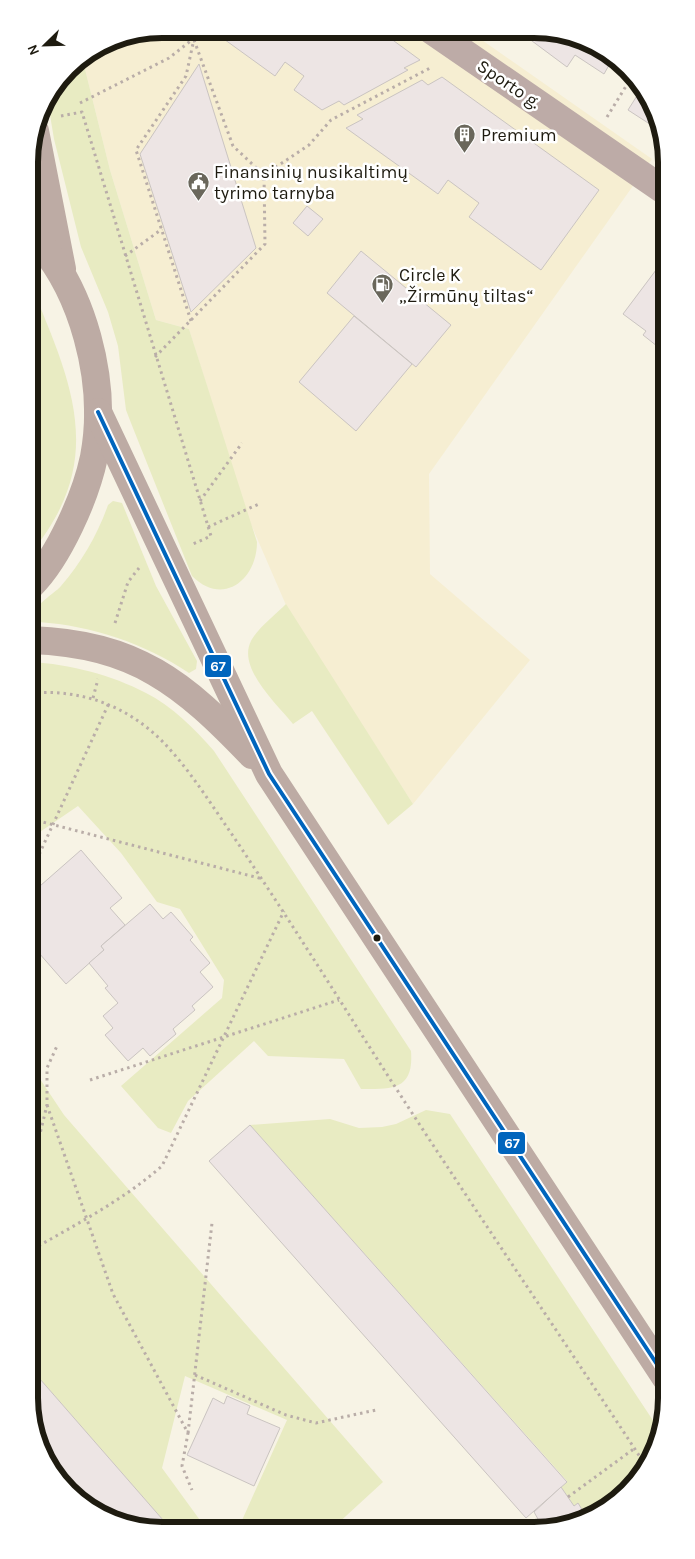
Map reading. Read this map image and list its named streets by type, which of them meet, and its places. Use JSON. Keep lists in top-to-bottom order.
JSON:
{
  "streets": {
    "street": ["Sporto g."]
  },
  "places": {
    "building": ["Premium"],
    "public building": ["Finansinių nusikaltimų tyrimo tarnyba"],
    "fuel station": ["Circle K „Žirmūnų tiltas“"]
  },
  "lines": ["transit line 67"],
  "north": "bottom left"
}
